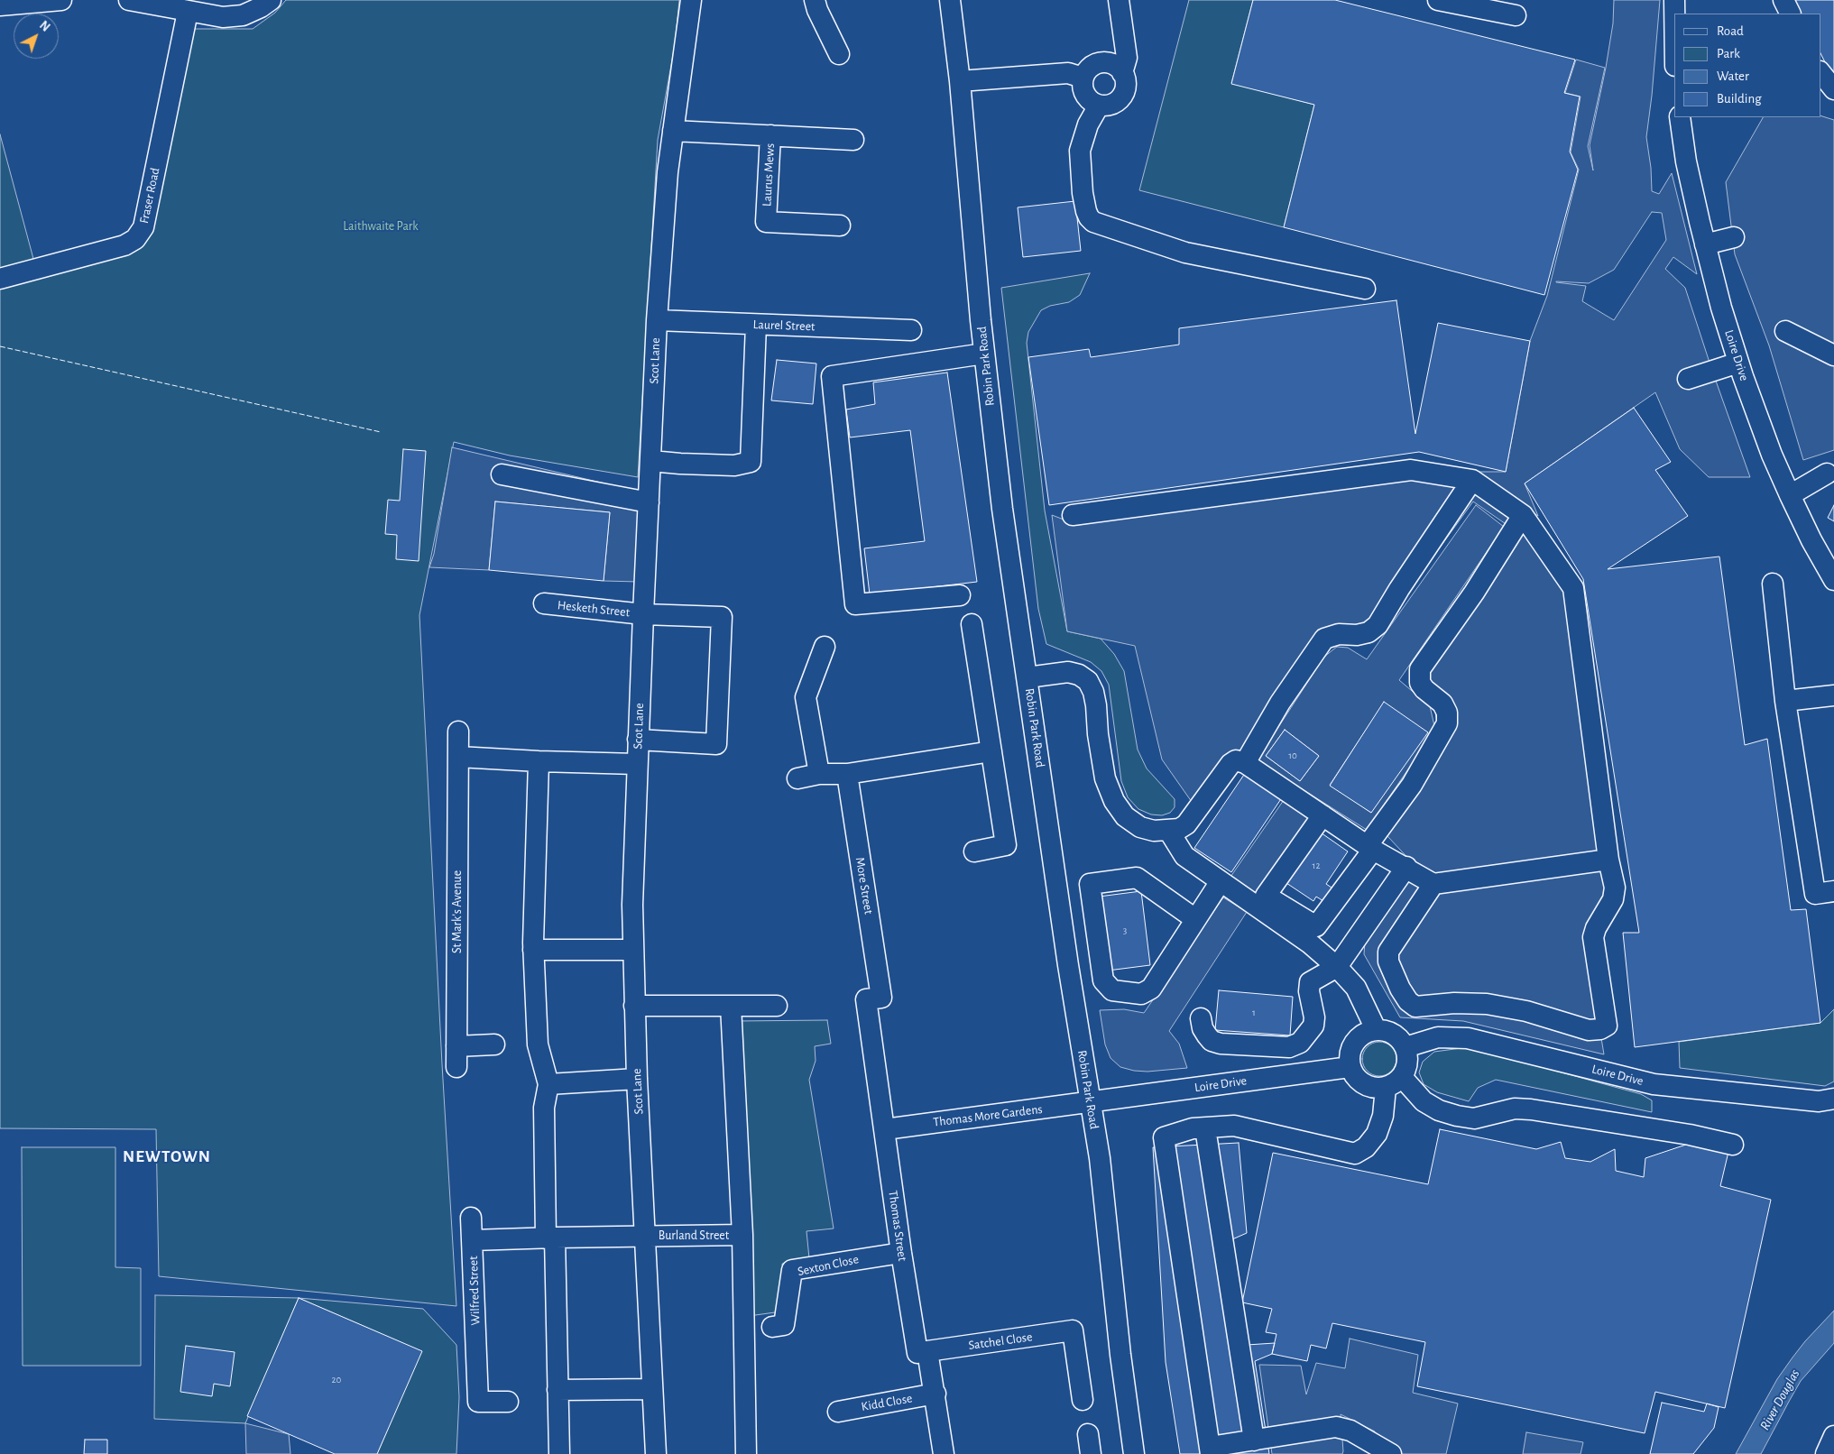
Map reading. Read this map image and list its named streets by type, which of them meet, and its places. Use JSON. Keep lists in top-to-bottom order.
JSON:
{
  "streets": {
    "street": [
      "Laurus Mews",
      "Fraser Road",
      "Laurel Street",
      "Loire Drive",
      "Scot Lane",
      "Robin Park Road",
      "Hesketh Street",
      "More Street",
      "St Mark's Avenue",
      "Thomas More Gardens",
      "Thomas Street",
      "Burland Street",
      "Sexton Close",
      "Wilfred Street",
      "Satchel Close",
      "Kidd Close"
    ]
  },
  "crossings": [
    ["Laurus Mews", "Scot Lane"],
    ["Laurel Street", "Scot Lane"],
    ["Loire Drive", "Robin Park Road"],
    ["Loire Drive", "Thomas More Gardens"],
    ["Scot Lane", "Hesketh Street"],
    ["Scot Lane", "Burland Street"],
    ["Scot Lane", "Wilfred Street"],
    ["Robin Park Road", "Thomas More Gardens"],
    ["More Street", "Thomas Street"],
    ["Thomas More Gardens", "Thomas Street"],
    ["Thomas Street", "Sexton Close"],
    ["Thomas Street", "Satchel Close"],
    ["Burland Street", "Wilfred Street"]
  ],
  "districts": ["NEWTOWN"],
  "water": ["River Douglas"],
  "parks": ["Laithwaite Park"],
  "house_numbers": [
    "10",
    "12",
    "3",
    "1",
    "20"
  ],
  "legend": [
    "Road",
    "Park",
    "Water",
    "Building"
  ],
  "north": "top right"
}
